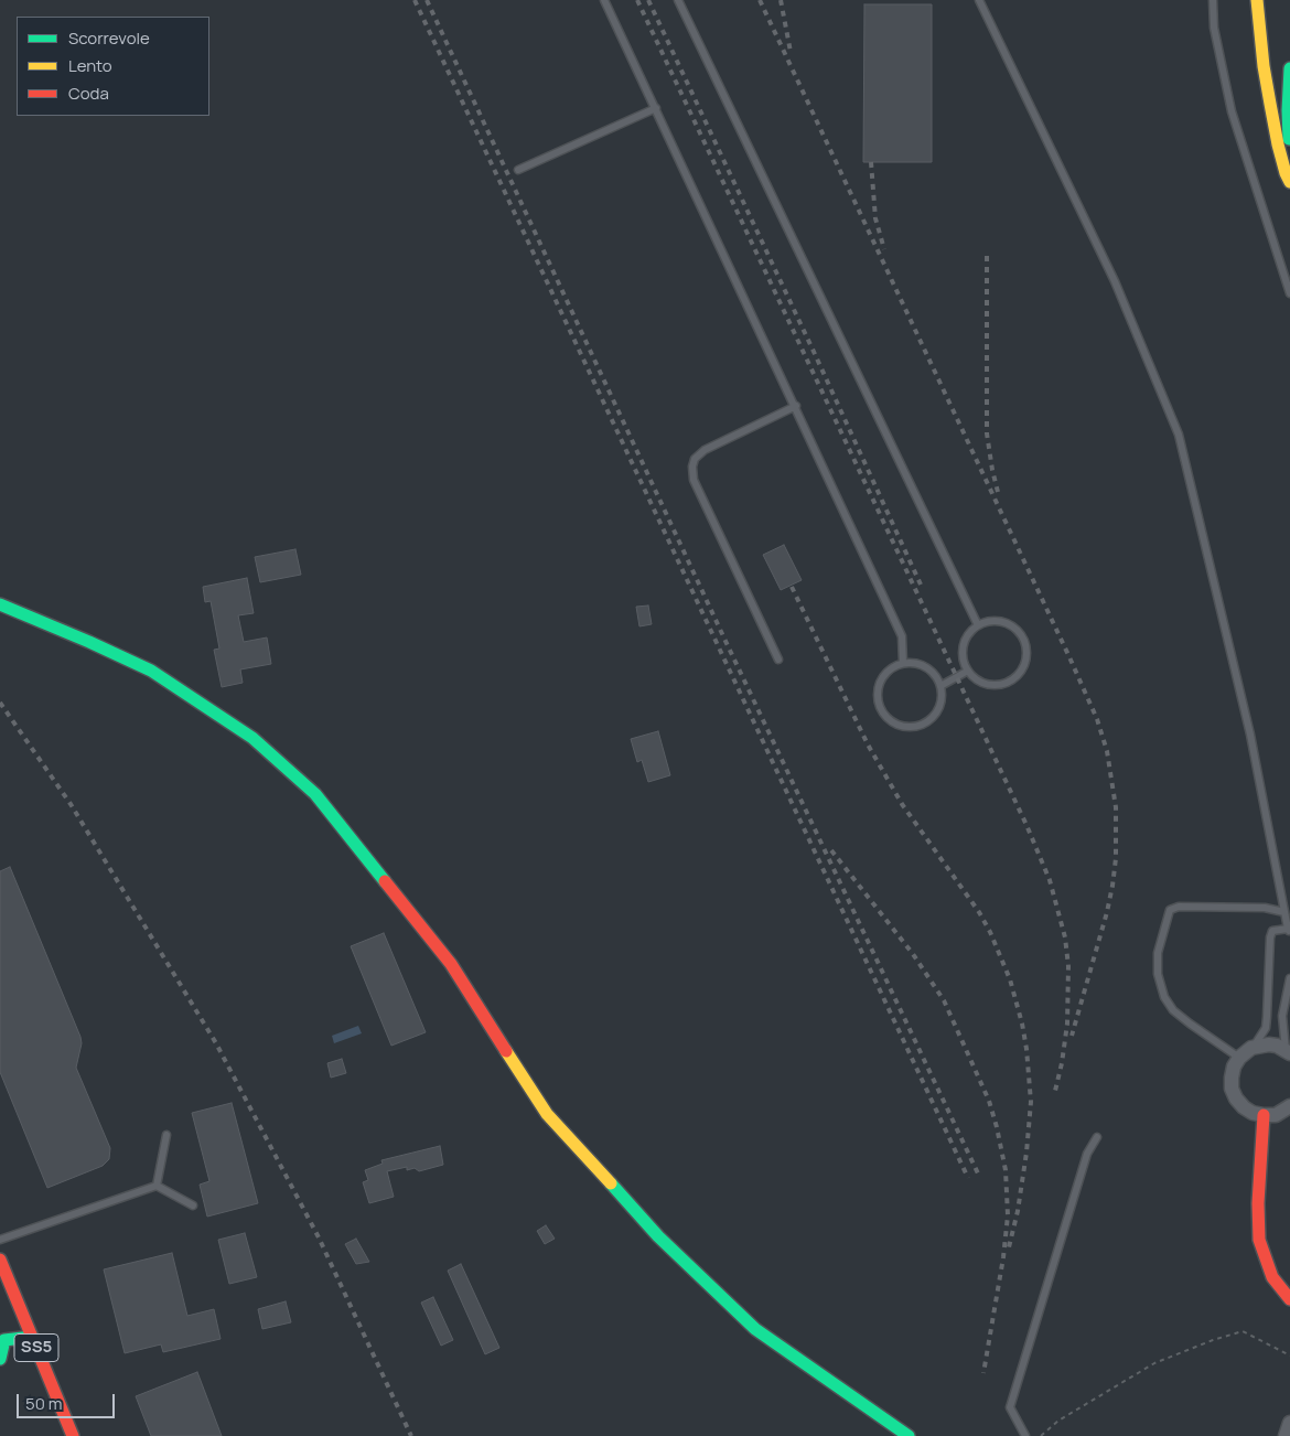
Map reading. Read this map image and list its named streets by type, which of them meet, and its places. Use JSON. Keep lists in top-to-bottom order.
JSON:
{
  "streets": {
    "main road": ["SS5"]
  },
  "legend": ["Scorrevole", "Lento", "Coda"],
  "scale_bar": "50 m"
}
